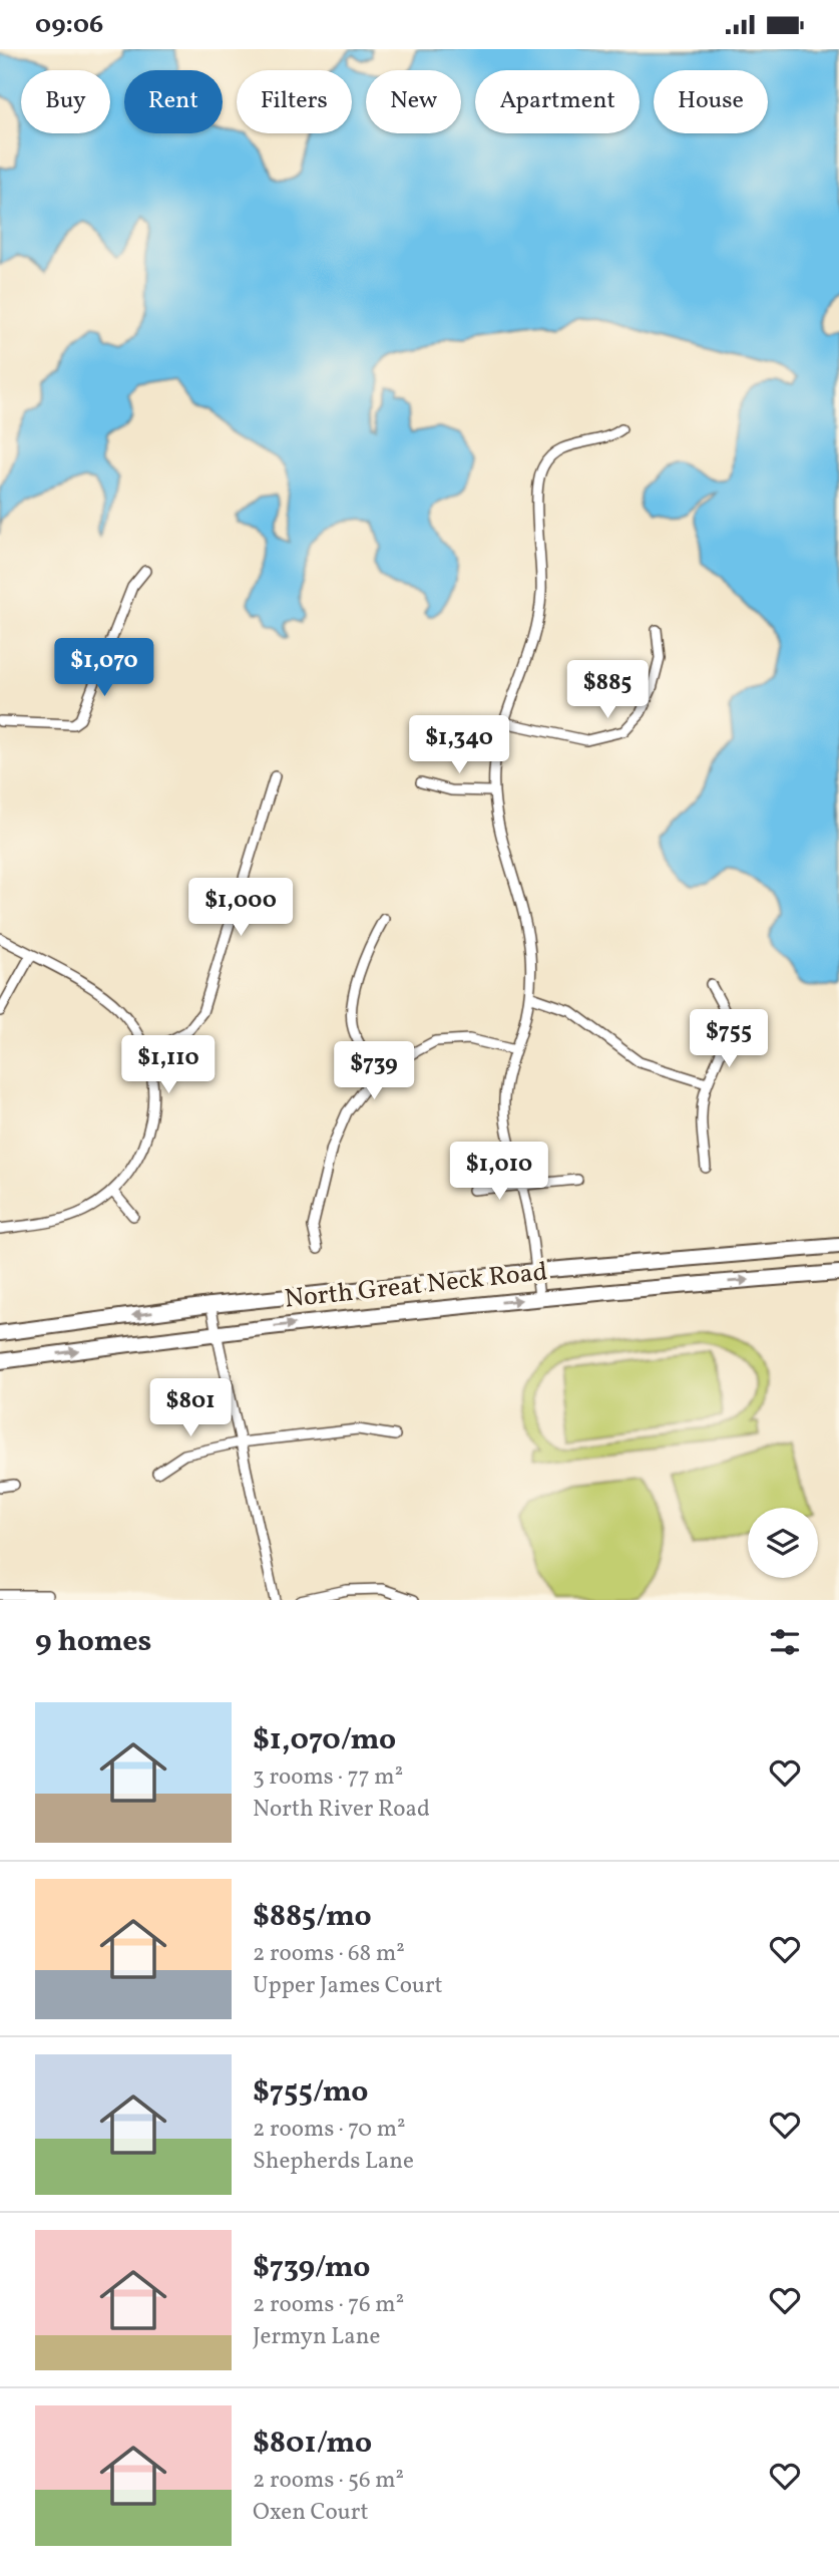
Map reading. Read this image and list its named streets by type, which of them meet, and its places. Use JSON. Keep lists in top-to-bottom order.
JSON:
{
  "streets": {
    "main road": ["North Great Neck Road"]
  },
  "page": {
    "status": "09:06",
    "chip": [
      "Buy",
      "Rent",
      "Filters",
      "New",
      "Apartment",
      "House"
    ],
    "price": [
      "$1,070",
      "$885",
      "$1,340",
      "$1,000",
      "$755",
      "$1,110",
      "$739",
      "$1,010",
      "$801"
    ],
    "heading": "9 homes",
    "list": [
      {
        "name": "$1,070/mo",
        "note": "3 rooms · 77 m² · North River Road"
      },
      {
        "name": "$885/mo",
        "note": "2 rooms · 68 m² · Upper James Court"
      },
      {
        "name": "$755/mo",
        "note": "2 rooms · 70 m² · Shepherds Lane"
      },
      {
        "name": "$739/mo",
        "note": "2 rooms · 76 m² · Jermyn Lane"
      },
      {
        "name": "$801/mo",
        "note": "2 rooms · 56 m² · Oxen Court"
      }
    ]
  }
}
